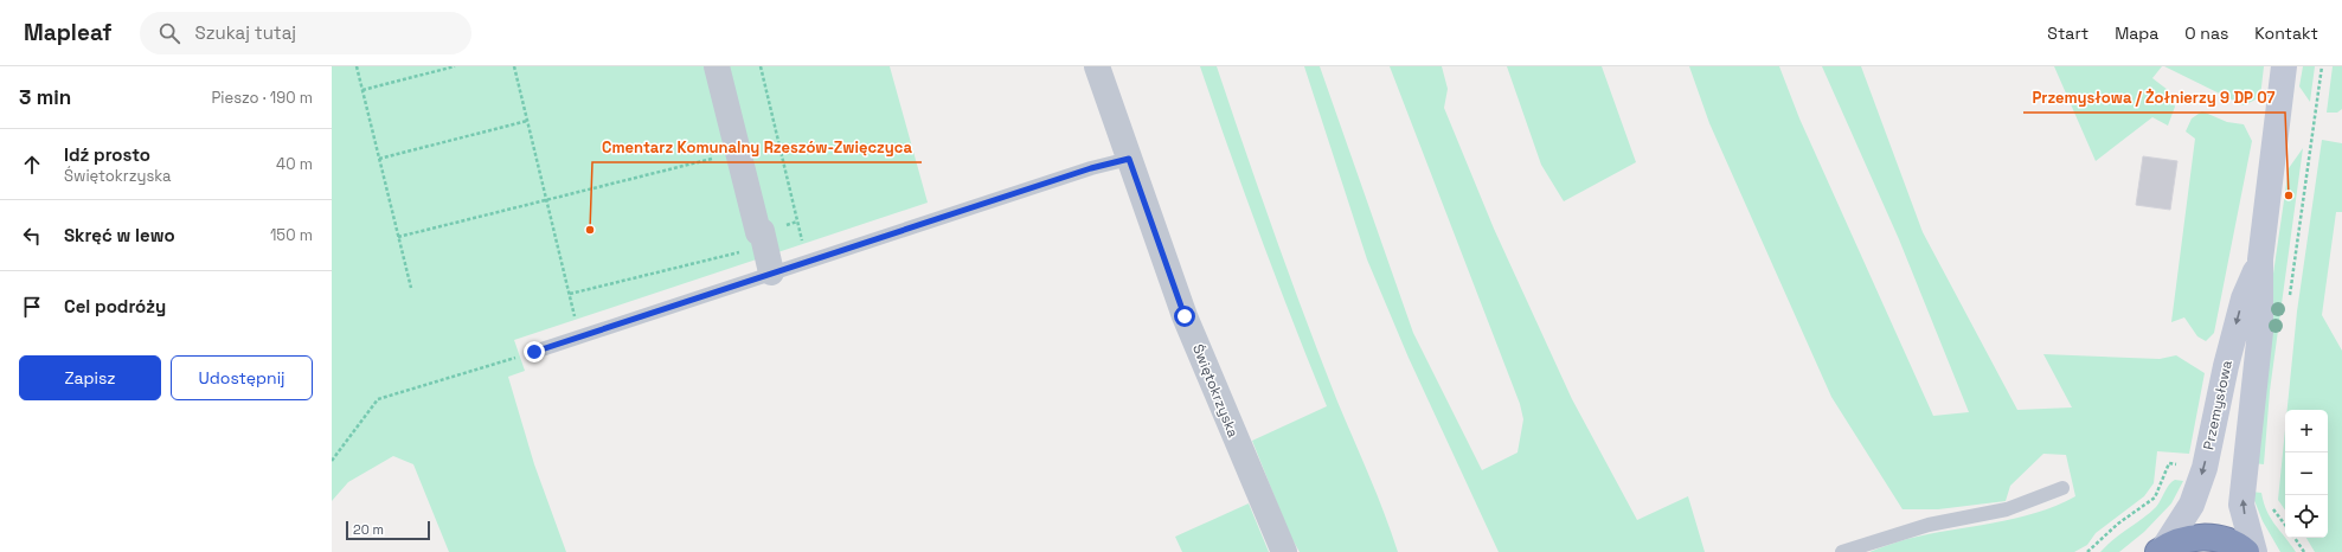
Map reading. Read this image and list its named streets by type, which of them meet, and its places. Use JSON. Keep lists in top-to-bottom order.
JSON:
{
  "streets": {
    "street": ["Świętokrzyska", "Przemysłowa"]
  },
  "places": ["Przemysłowa / Żołnierzy 9 DP 07", "Cmentarz Komunalny Rzeszów-Zwięczyca"],
  "scale_bar": "20 m",
  "page": {
    "header": "Mapleaf",
    "search": "Szukaj tutaj",
    "nav": [
      "Start",
      "Mapa",
      "O nas",
      "Kontakt"
    ],
    "heading": ["3 min", "Pieszo · 190 m"],
    "list": [
      ["Idź prosto", "Świętokrzyska", "40 m"],
      ["Skręć w lewo", "150 m"],
      "Cel podróży"
    ],
    "buttons": ["Zapisz", "Udostępnij"],
    "map_buttons": ["+", "−"],
    "scale": "20 m"
  }
}
